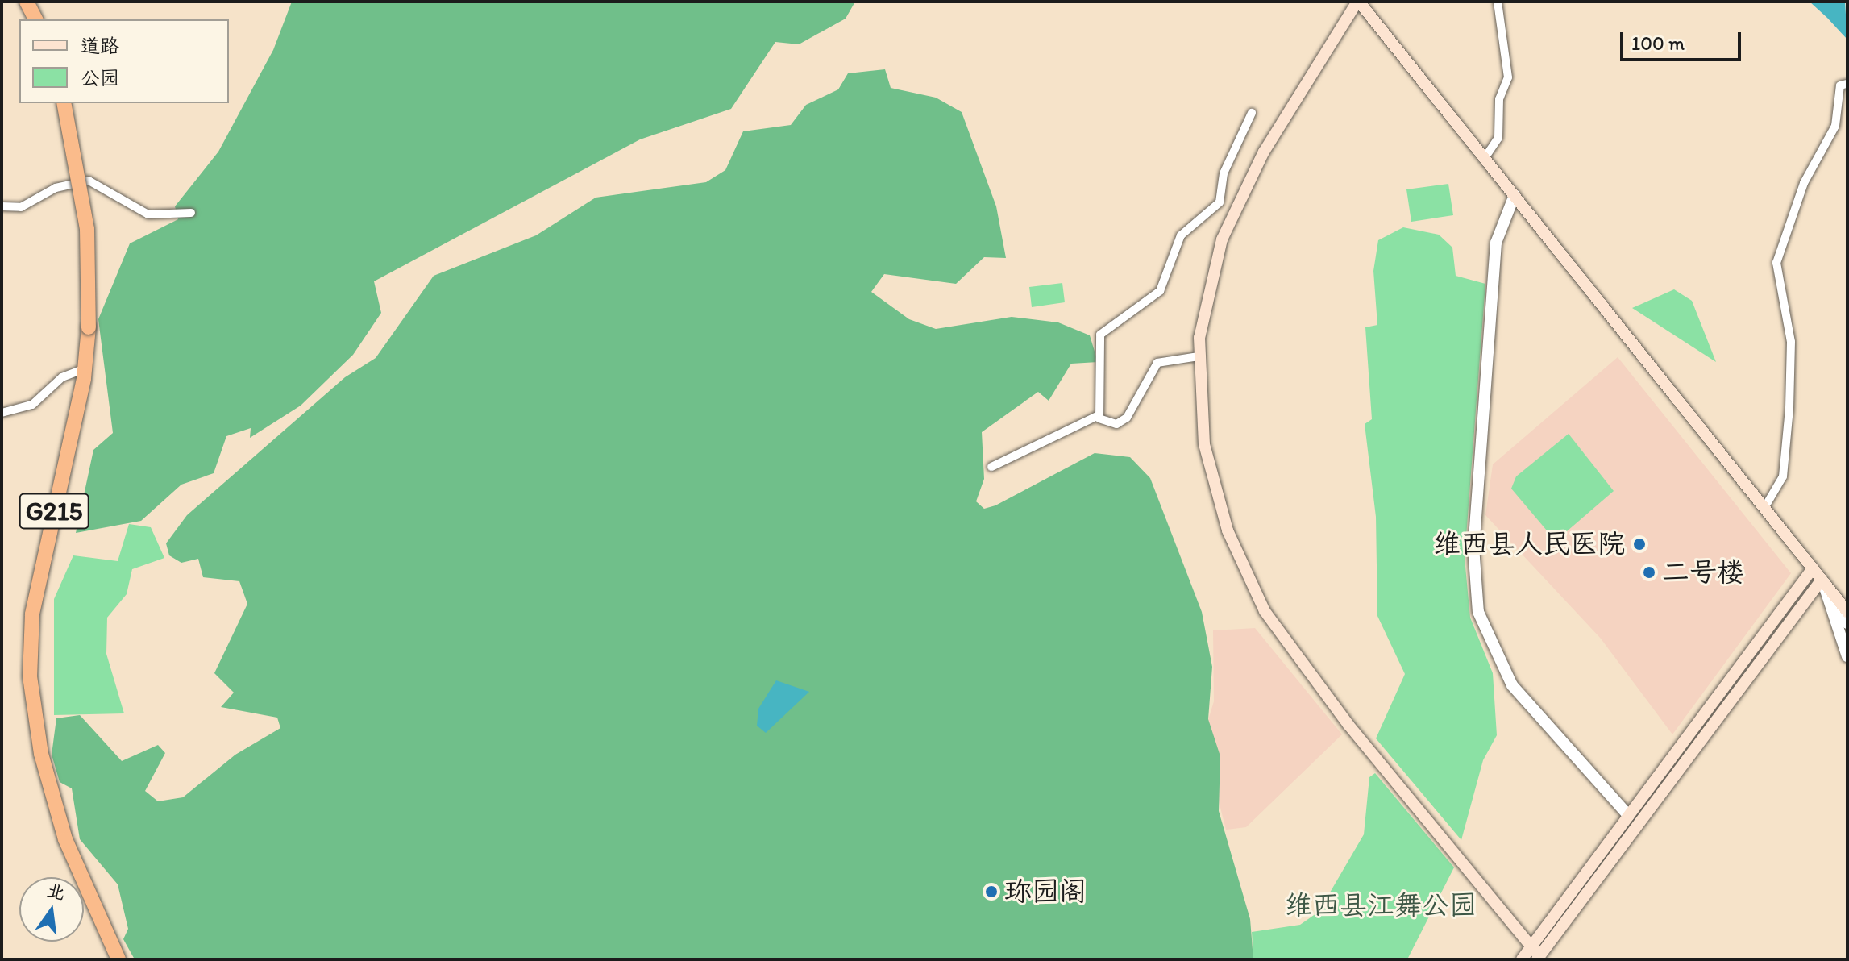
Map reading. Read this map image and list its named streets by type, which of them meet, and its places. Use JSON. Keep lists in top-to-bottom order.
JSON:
{
  "streets": {
    "highway": ["G215"]
  },
  "parks": ["维西县江舞公园"],
  "places": ["维西县人民医院", "二号楼", "珎园阁"],
  "legend": ["道路", "公园"],
  "scale_bar": "100 m",
  "north": "top"
}
